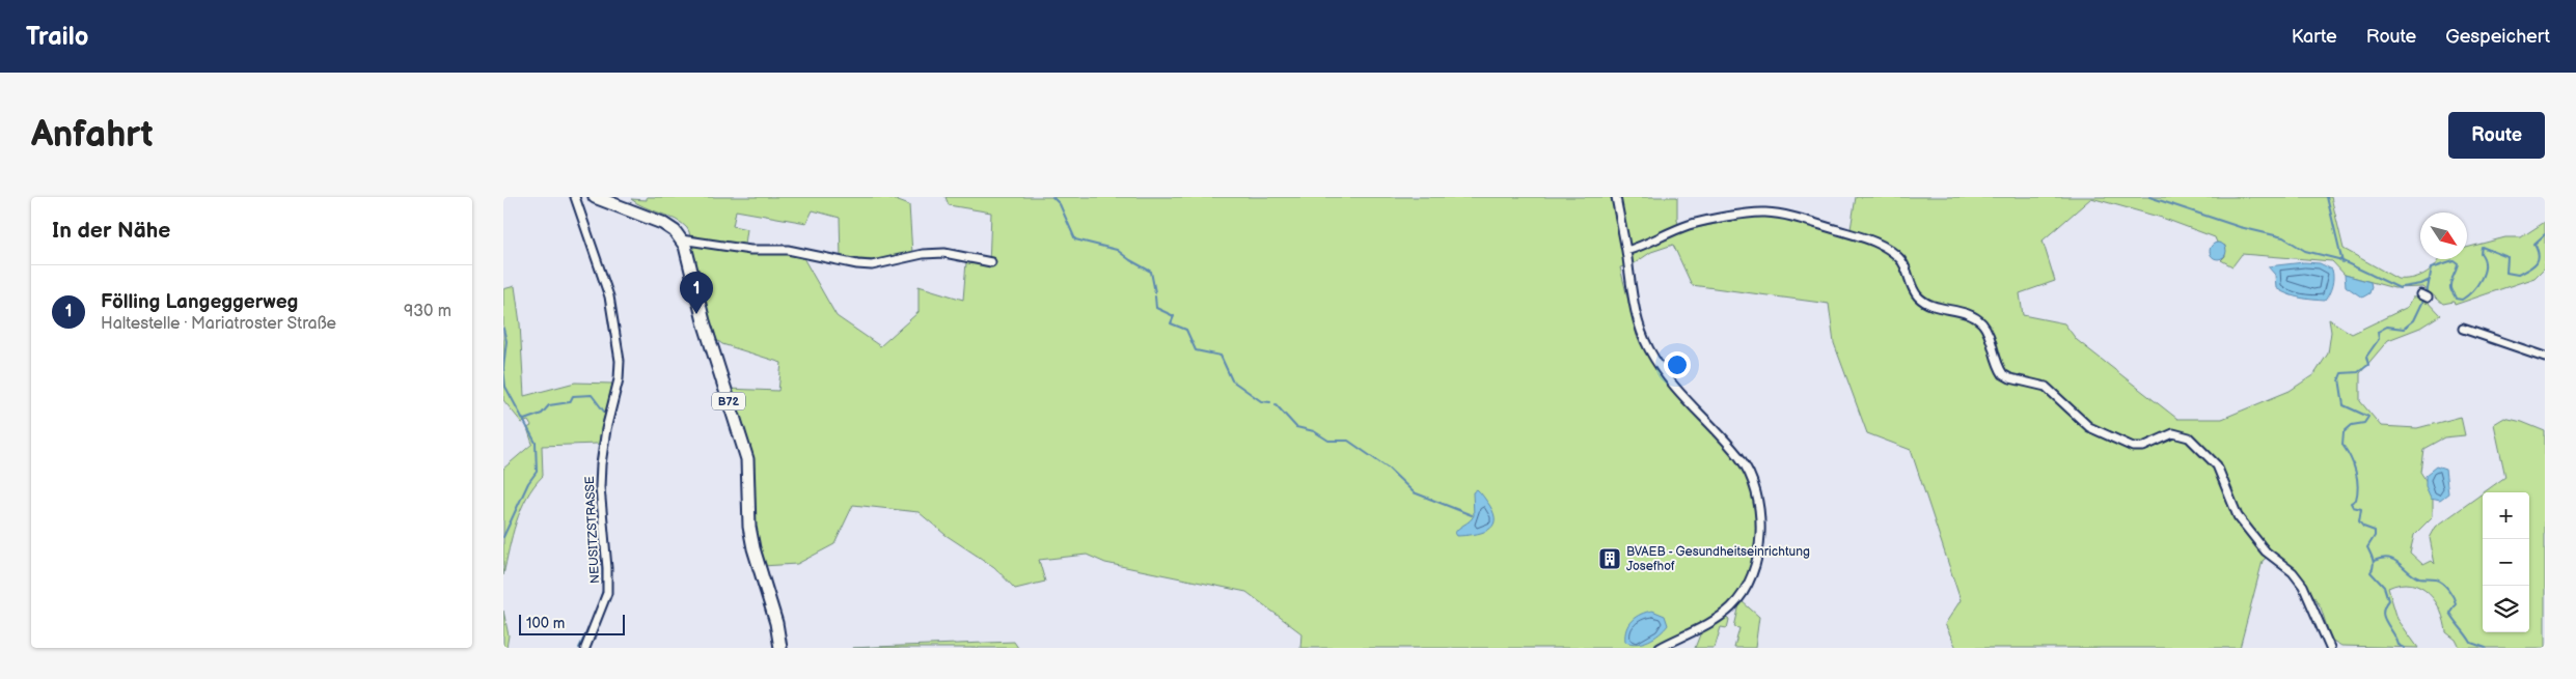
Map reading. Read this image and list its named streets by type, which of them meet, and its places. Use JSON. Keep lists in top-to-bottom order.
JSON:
{
  "streets": {
    "main road": ["B72"],
    "street": ["NEUSITZSTRASSE"]
  },
  "places": {
    "building": ["BVAEB - Gesundheitseinrichtung Josefhof"]
  },
  "scale_bar": "100 m",
  "north": "bottom right",
  "page": {
    "header": "Trailo",
    "nav": ["Karte", "Route", "Gespeichert"],
    "buttons": "Route",
    "title": "Anfahrt",
    "heading": "In der Nähe",
    "list": [
      {
        "mark": "1",
        "name": "Fölling Langeggerweg",
        "note": "Haltestelle · Mariatroster Straße",
        "value": "930 m"
      }
    ],
    "pins": "1",
    "map_buttons": ["+", "−"],
    "scale": "100 m"
  }
}
